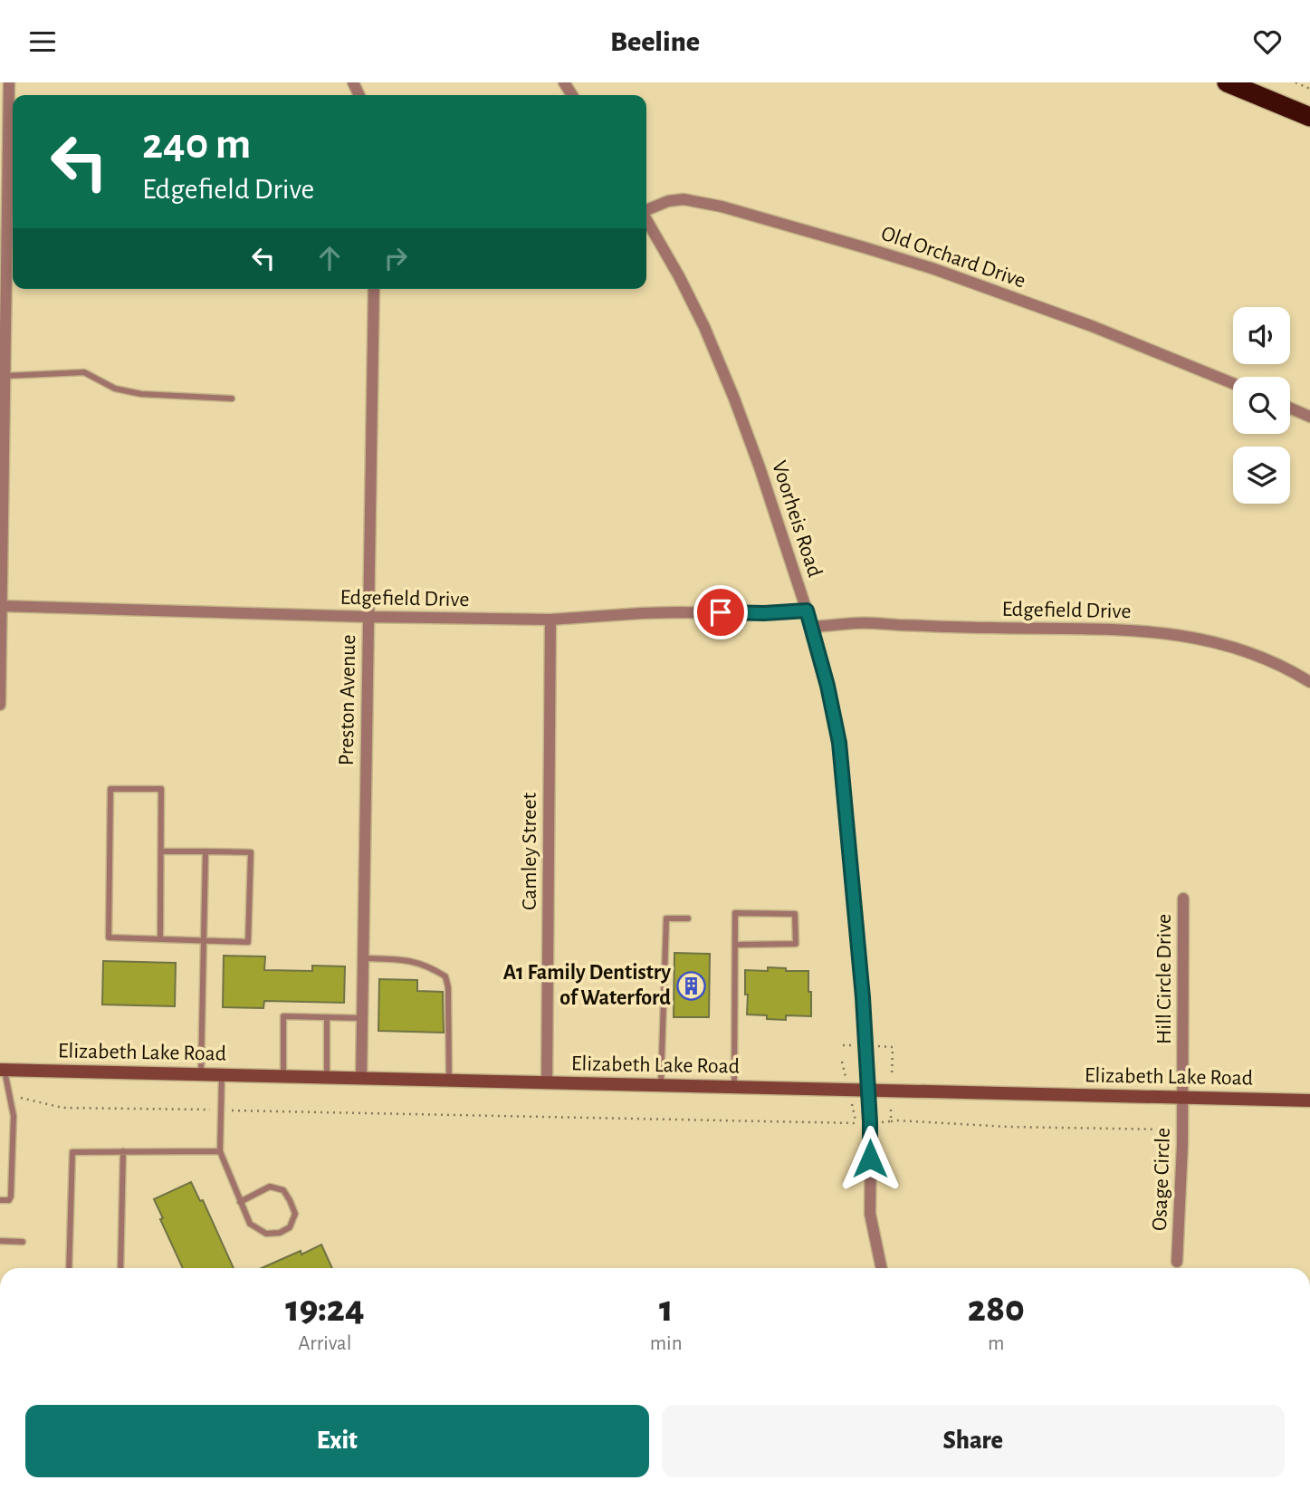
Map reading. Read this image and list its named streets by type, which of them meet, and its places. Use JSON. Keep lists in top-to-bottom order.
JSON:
{
  "streets": {
    "main road": ["Elizabeth Lake Road"],
    "street": [
      "Old Orchard Drive",
      "Voorheis Road",
      "Edgefield Drive",
      "Preston Avenue",
      "Camley Street",
      "Hill Circle Drive",
      "Osage Circle"
    ]
  },
  "crossings": [
    ["Voorheis Road", "Edgefield Drive"],
    ["Voorheis Road", "Elizabeth Lake Road"],
    ["Edgefield Drive", "Preston Avenue"],
    ["Edgefield Drive", "Camley Street"],
    ["Preston Avenue", "Elizabeth Lake Road"],
    ["Camley Street", "Elizabeth Lake Road"],
    ["Hill Circle Drive", "Elizabeth Lake Road"],
    ["Hill Circle Drive", "Osage Circle"],
    ["Elizabeth Lake Road", "Osage Circle"]
  ],
  "places": {
    "building": ["A1 Family Dentistry of Waterford"]
  },
  "page": {
    "header": "Beeline",
    "turn": ["240 m", "Edgefield Drive"],
    "eta": [
      "19:24",
      "Arrival",
      "1",
      "min",
      "280",
      "m"
    ],
    "buttons": ["Exit", "Share"]
  }
}
